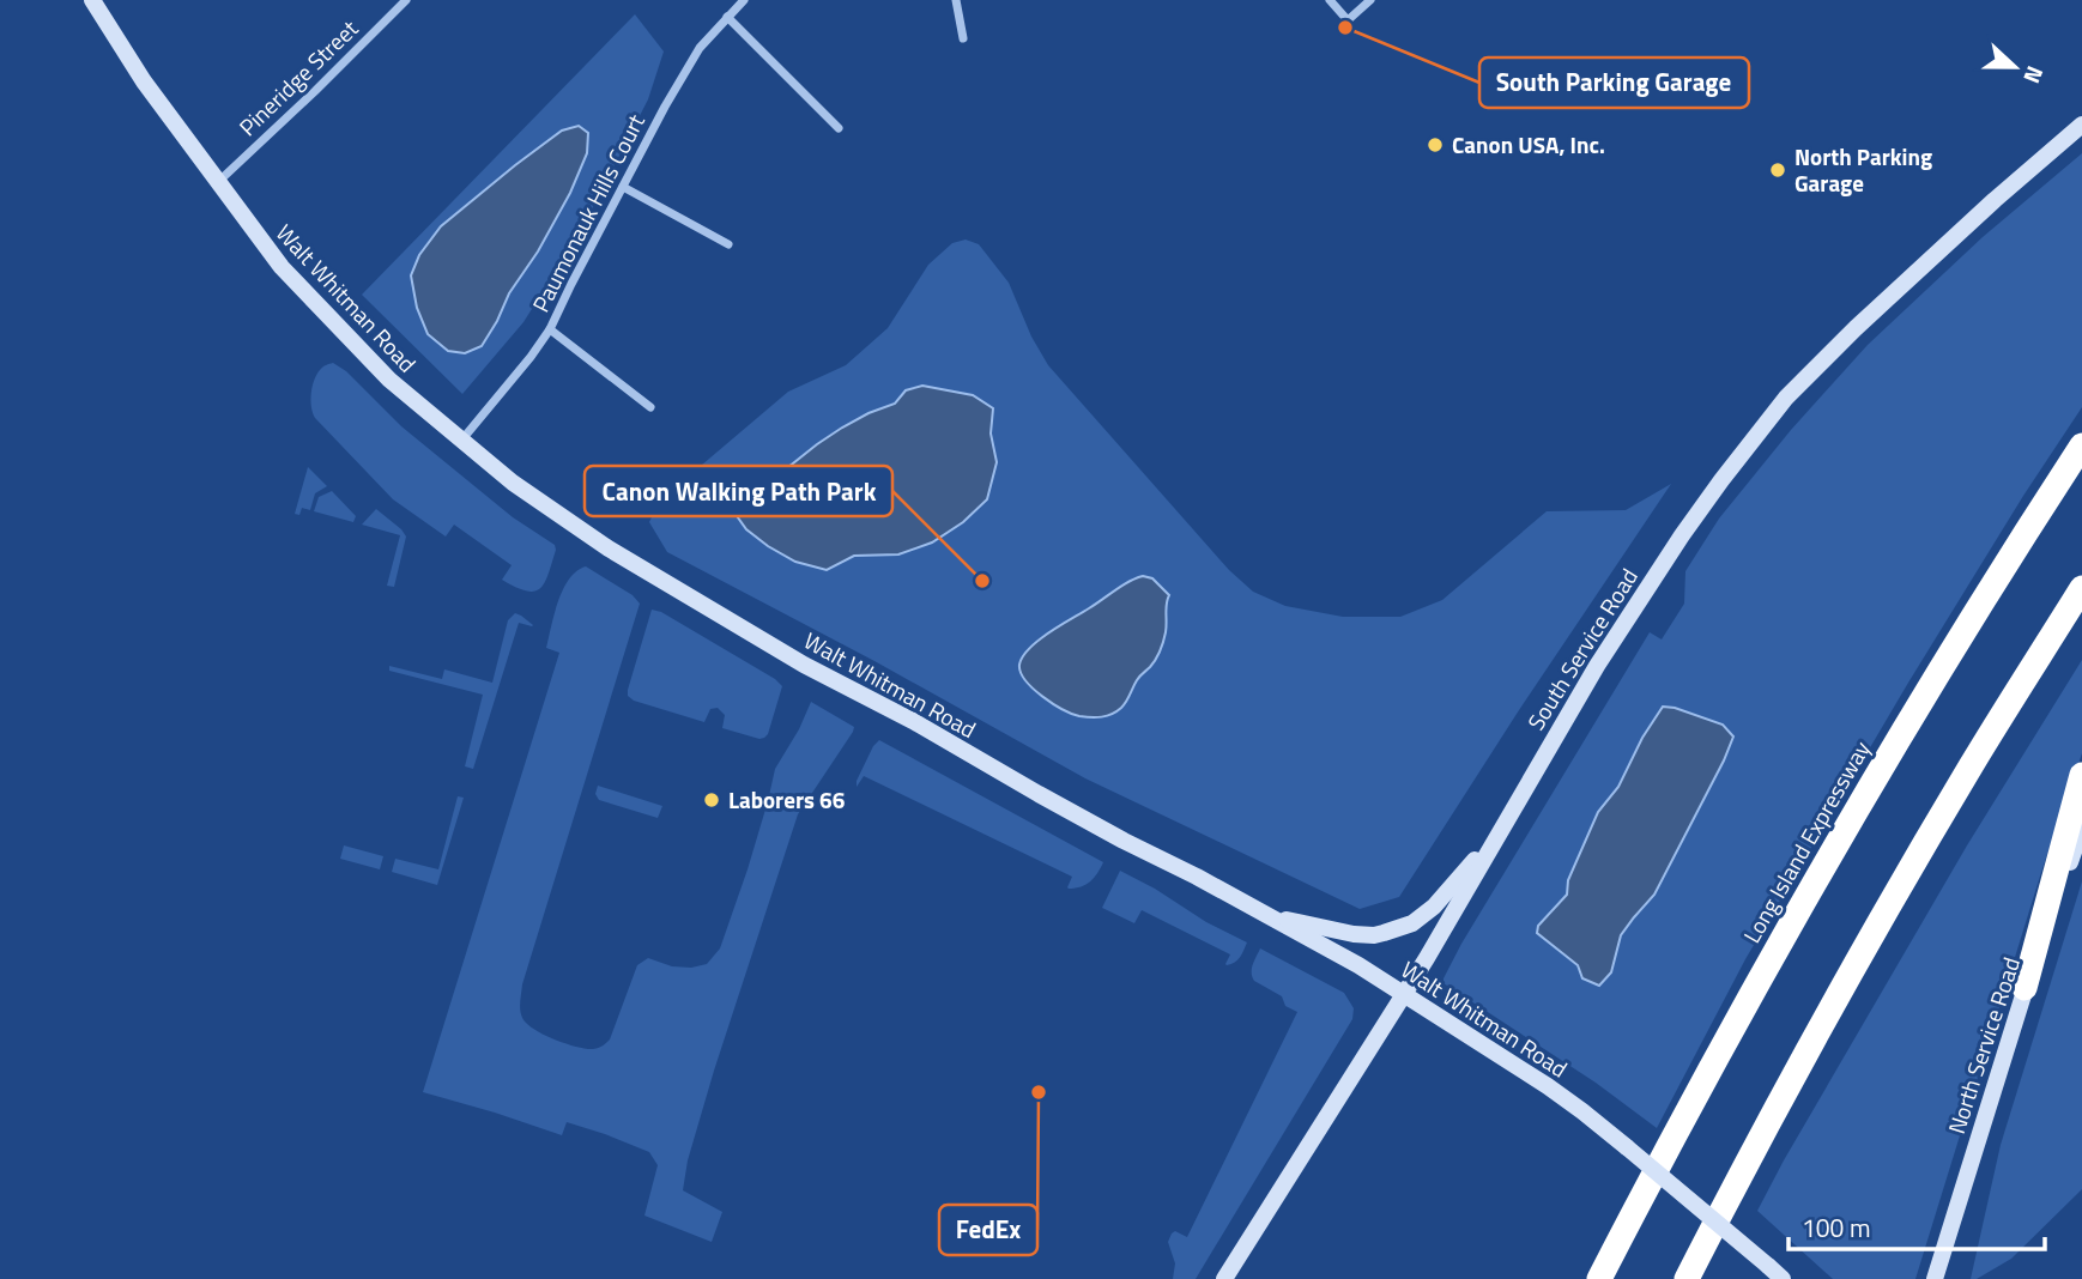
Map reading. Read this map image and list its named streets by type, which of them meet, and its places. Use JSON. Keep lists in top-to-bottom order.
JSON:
{
  "streets": {
    "highway": ["Long Island Expressway"],
    "main road": ["Walt Whitman Road", "South Service Road", "North Service Road"],
    "street": ["Pineridge Street", "Paumonauk Hills Court"]
  },
  "crossings": [
    ["Pineridge Street", "Walt Whitman Road"],
    ["Paumonauk Hills Court", "Walt Whitman Road"],
    ["Walt Whitman Road", "South Service Road"]
  ],
  "places": [
    "South Parking Garage",
    "Canon USA, Inc.",
    "North Parking Garage",
    "Canon Walking Path Park",
    "Laborers 66",
    "FedEx"
  ],
  "scale_bar": "100 m",
  "north": "right"
}
